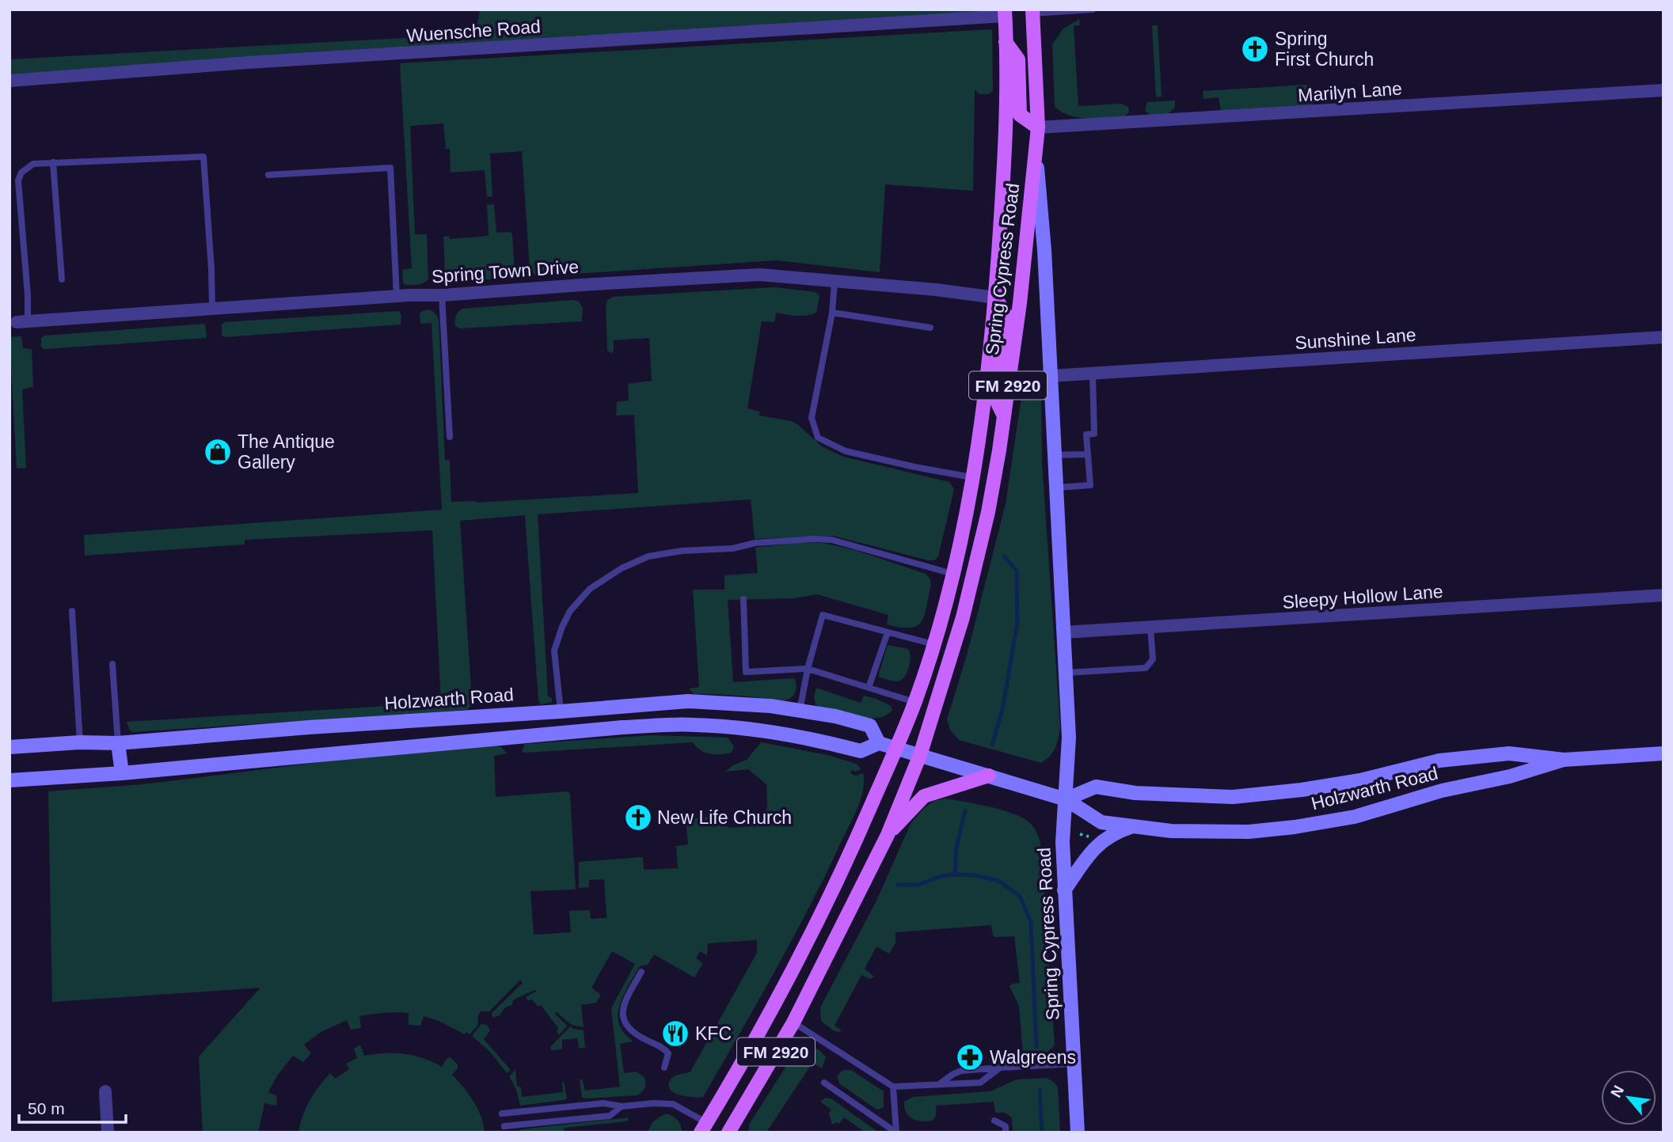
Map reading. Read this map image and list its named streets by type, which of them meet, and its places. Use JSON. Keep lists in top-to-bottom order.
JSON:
{
  "streets": {
    "main road": ["Spring Cypress Road", "FM 2920", "Holzwarth Road"],
    "street": [
      "Wuensche Road",
      "Marilyn Lane",
      "Spring Town Drive",
      "Sunshine Lane",
      "Sleepy Hollow Lane"
    ]
  },
  "crossings": [
    ["Wuensche Road", "Spring Cypress Road"],
    ["Marilyn Lane", "Spring Cypress Road"],
    ["Spring Cypress Road", "Spring Town Drive"],
    ["Spring Cypress Road", "Sunshine Lane"],
    ["Spring Cypress Road", "FM 2920"],
    ["Spring Cypress Road", "Sleepy Hollow Lane"],
    ["Spring Cypress Road", "Holzwarth Road"],
    ["FM 2920", "Holzwarth Road"]
  ],
  "places": {
    "church": ["Spring First Church", "New Life Church"],
    "shop": ["The Antique Gallery"],
    "restaurant": ["KFC"],
    "pharmacy": ["Walgreens"]
  },
  "scale_bar": "50 m",
  "north": "top left"
}
